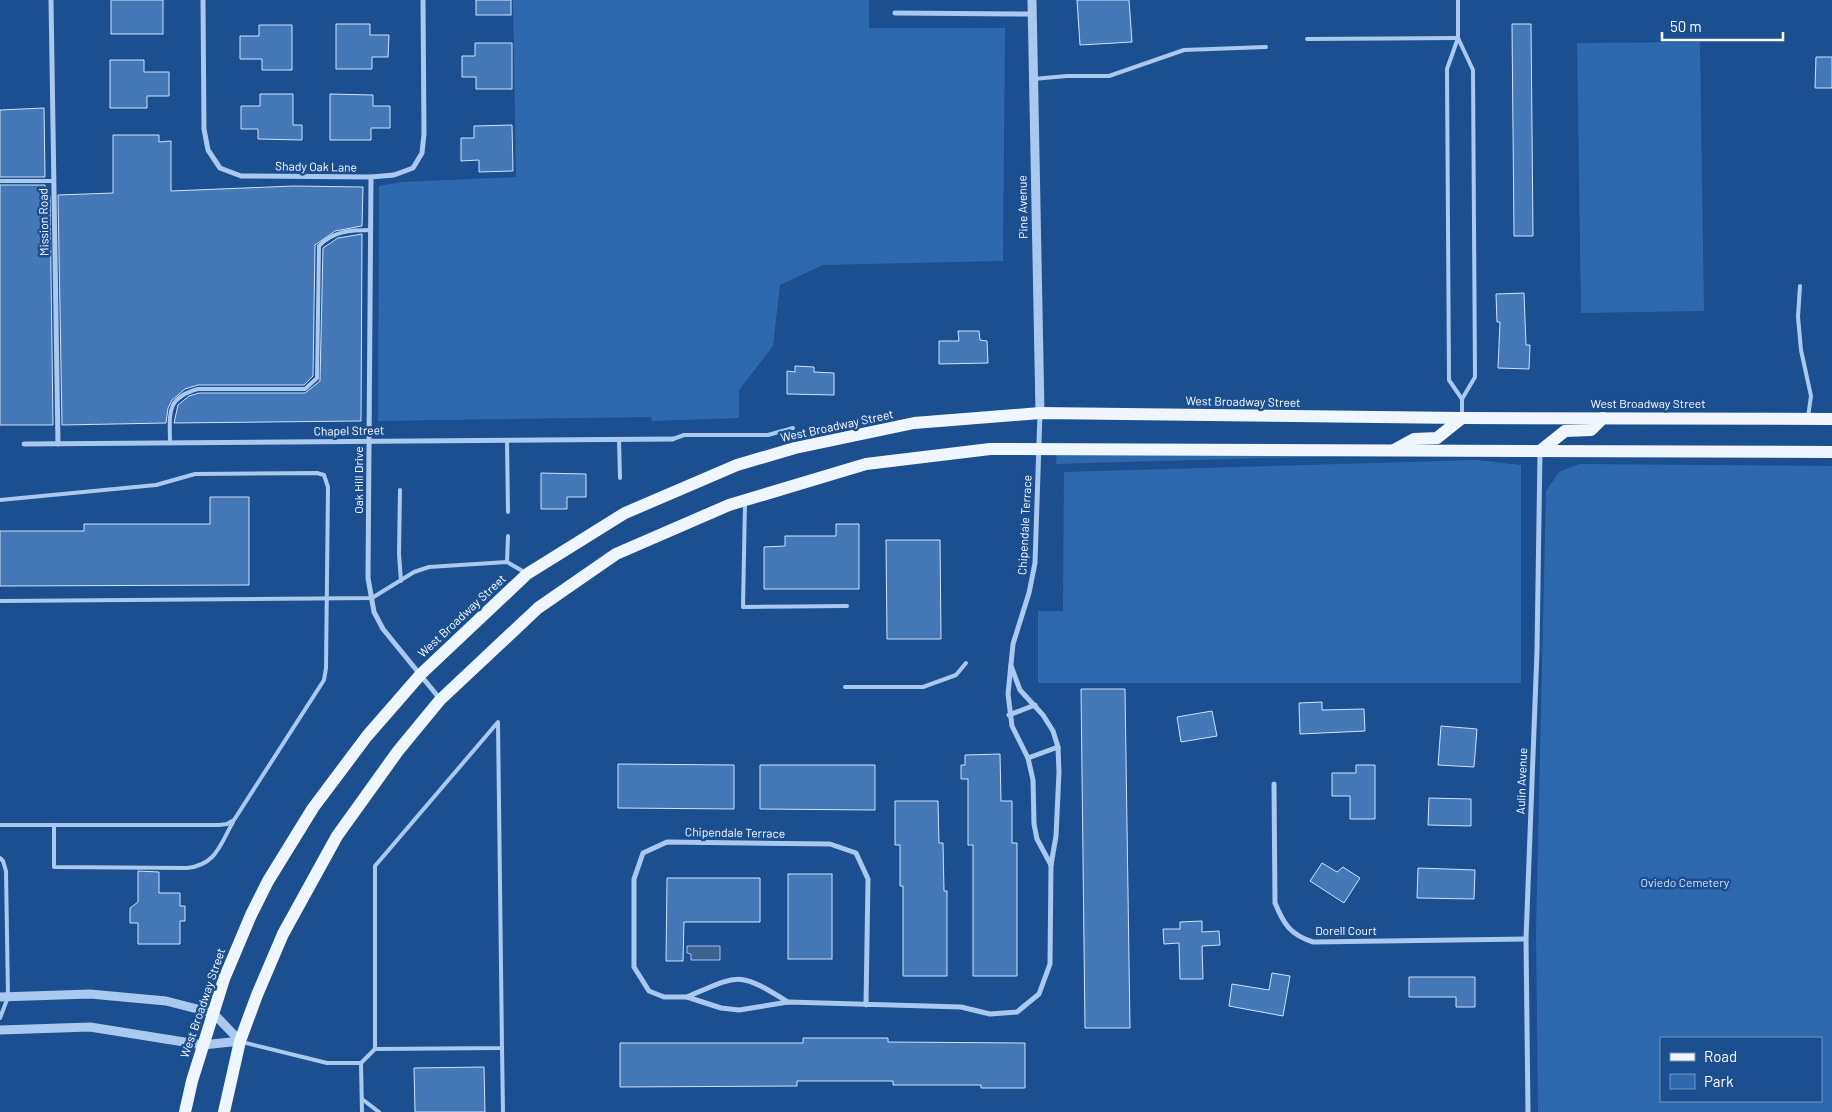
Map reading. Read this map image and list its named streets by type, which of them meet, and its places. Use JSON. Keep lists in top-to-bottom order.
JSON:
{
  "streets": {
    "main road": ["West Broadway Street"],
    "street": [
      "Shady Oak Lane",
      "Pine Avenue",
      "Mission Road",
      "Chapel Street",
      "Oak Hill Drive",
      "Chipendale Terrace",
      "Aulin Avenue",
      "Dorell Court"
    ]
  },
  "crossings": [
    ["Shady Oak Lane", "Oak Hill Drive"],
    ["Pine Avenue", "West Broadway Street"],
    ["Pine Avenue", "Chipendale Terrace"],
    ["Mission Road", "Chapel Street"],
    ["West Broadway Street", "Oak Hill Drive"],
    ["West Broadway Street", "Chipendale Terrace"],
    ["Chapel Street", "Oak Hill Drive"],
    ["Aulin Avenue", "Dorell Court"]
  ],
  "parks": ["Oviedo Cemetery"],
  "legend": ["Road", "Park"],
  "scale_bar": "50 m"
}
